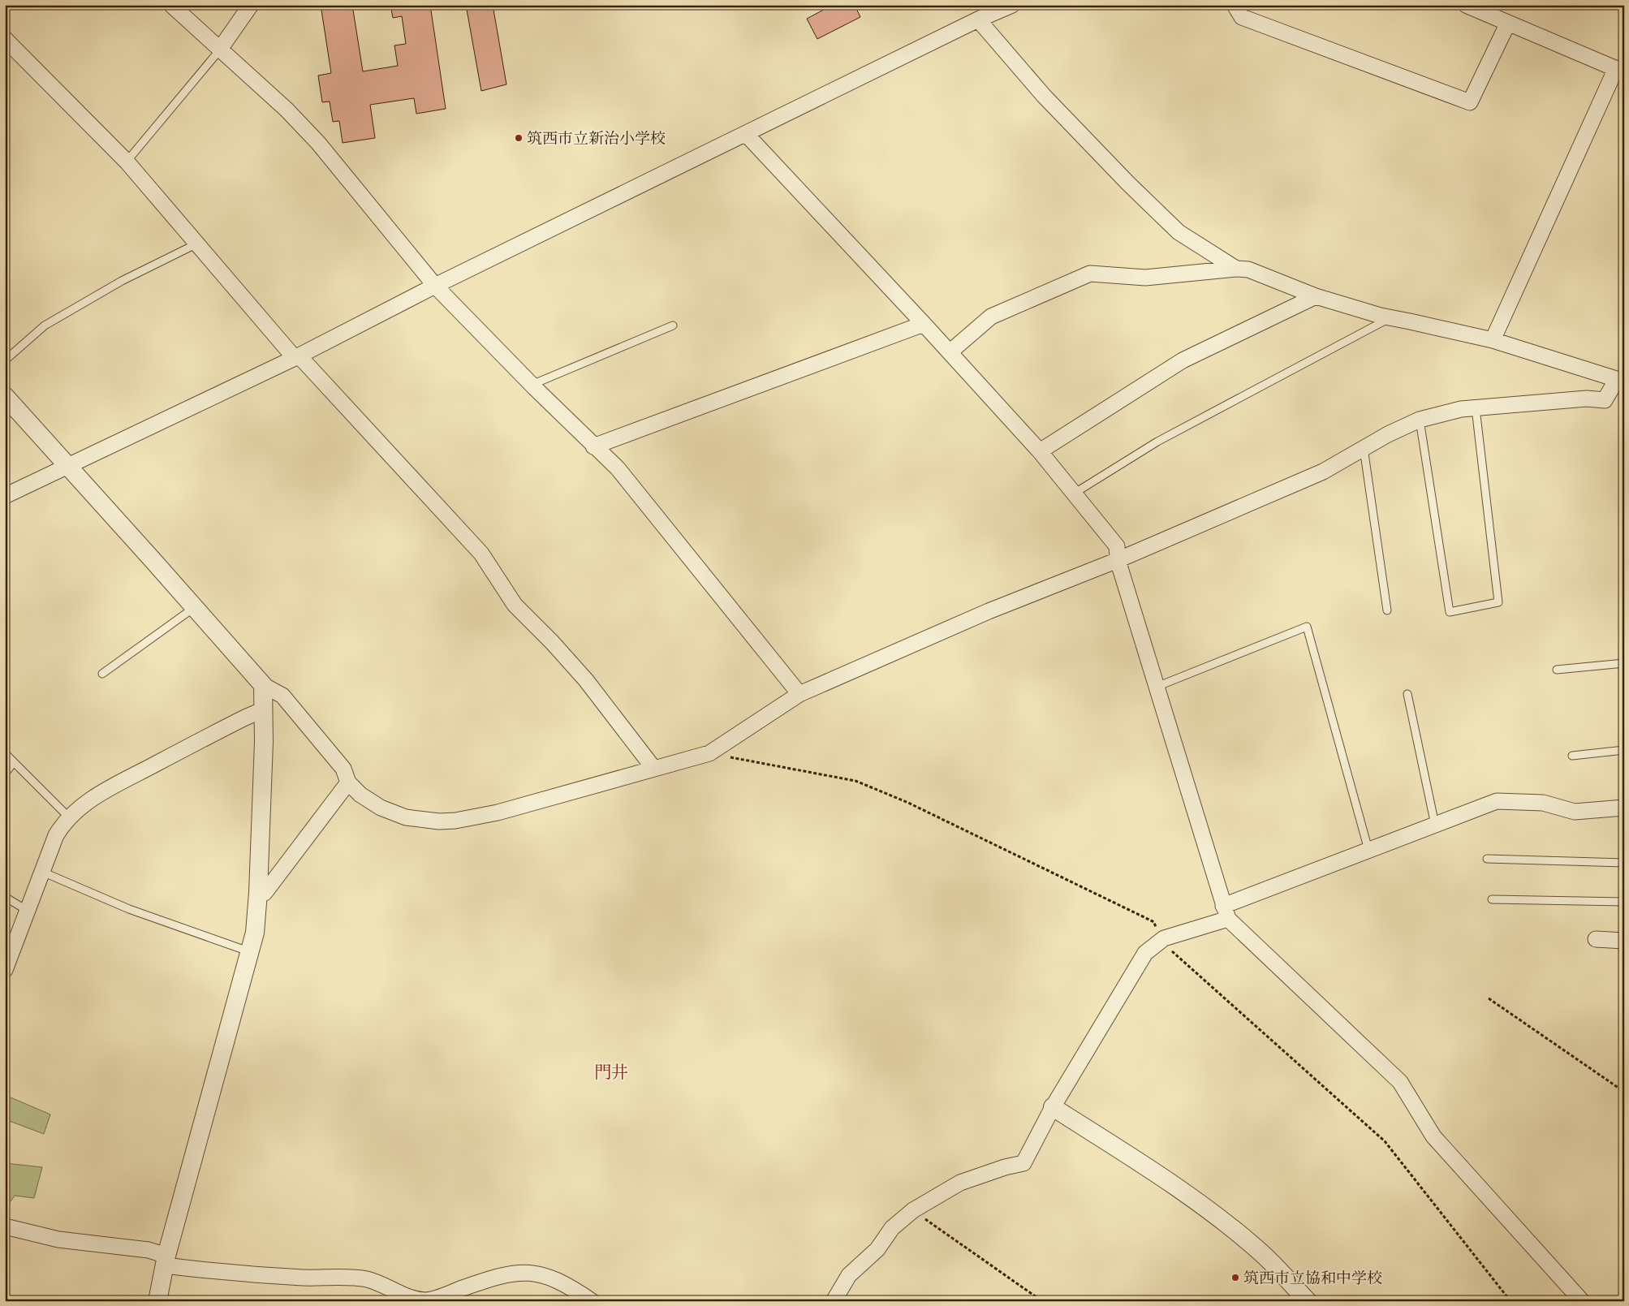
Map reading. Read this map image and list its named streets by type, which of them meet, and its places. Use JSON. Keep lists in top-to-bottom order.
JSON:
{
  "districts": ["門井"],
  "places": ["筑西市立新治小学校", "筑西市立協和中学校"]
}
